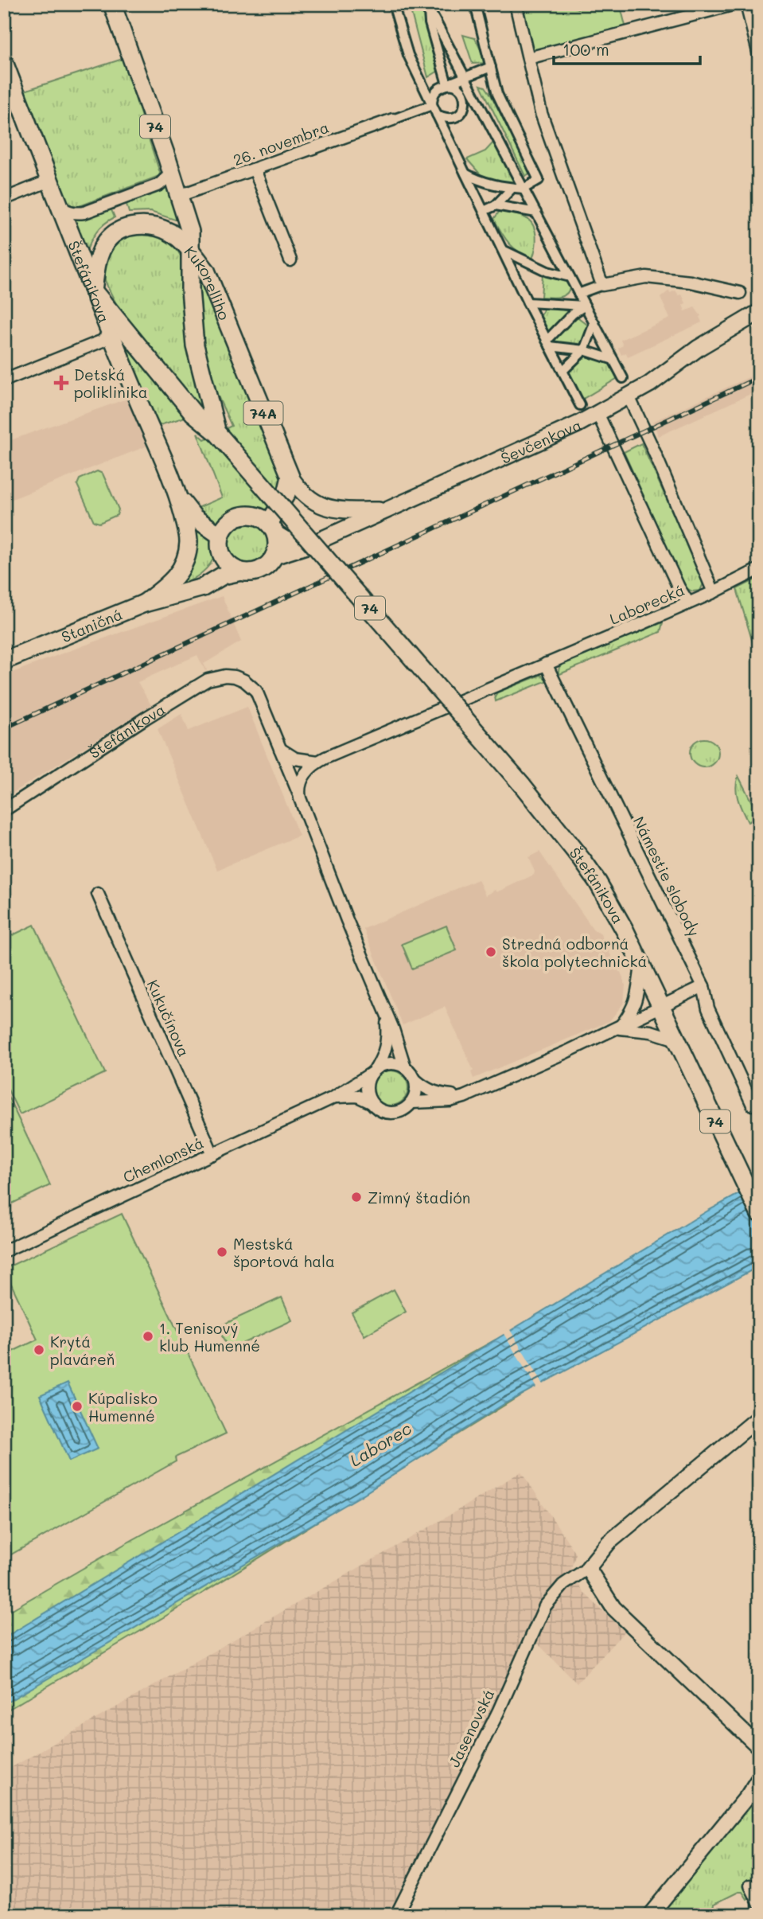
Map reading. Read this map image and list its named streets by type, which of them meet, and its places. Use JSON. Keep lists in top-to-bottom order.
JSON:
{
  "streets": {
    "main road": [
      "74",
      "Štefánikova",
      "Kukorelliho",
      "74A",
      "Ševčenkova",
      "Staničná"
    ],
    "street": [
      "26. novembra",
      "Laborecká",
      "Námestie slobody",
      "Kukučínova",
      "Chemlonská",
      "Jasenovská"
    ]
  },
  "crossings": [
    ["74", "Štefánikova"],
    ["74", "Kukorelliho"],
    ["26. novembra", "Kukorelliho"],
    ["Štefánikova", "Chemlonská"],
    ["Ševčenkova", "Staničná"],
    ["Laborecká", "Námestie slobody"],
    ["Kukučínova", "Chemlonská"]
  ],
  "water": ["Laborec"],
  "places": {
    "health": ["Detská poliklinika"],
    "other": [
      "Stredná odborná škola polytechnická",
      "Zimný štadión",
      "Mestská športová hala",
      "1. Tenisový klub Humenné",
      "Krytá plaváreň",
      "Kúpalisko Humenné"
    ]
  },
  "scale_bar": "100 m"
}
